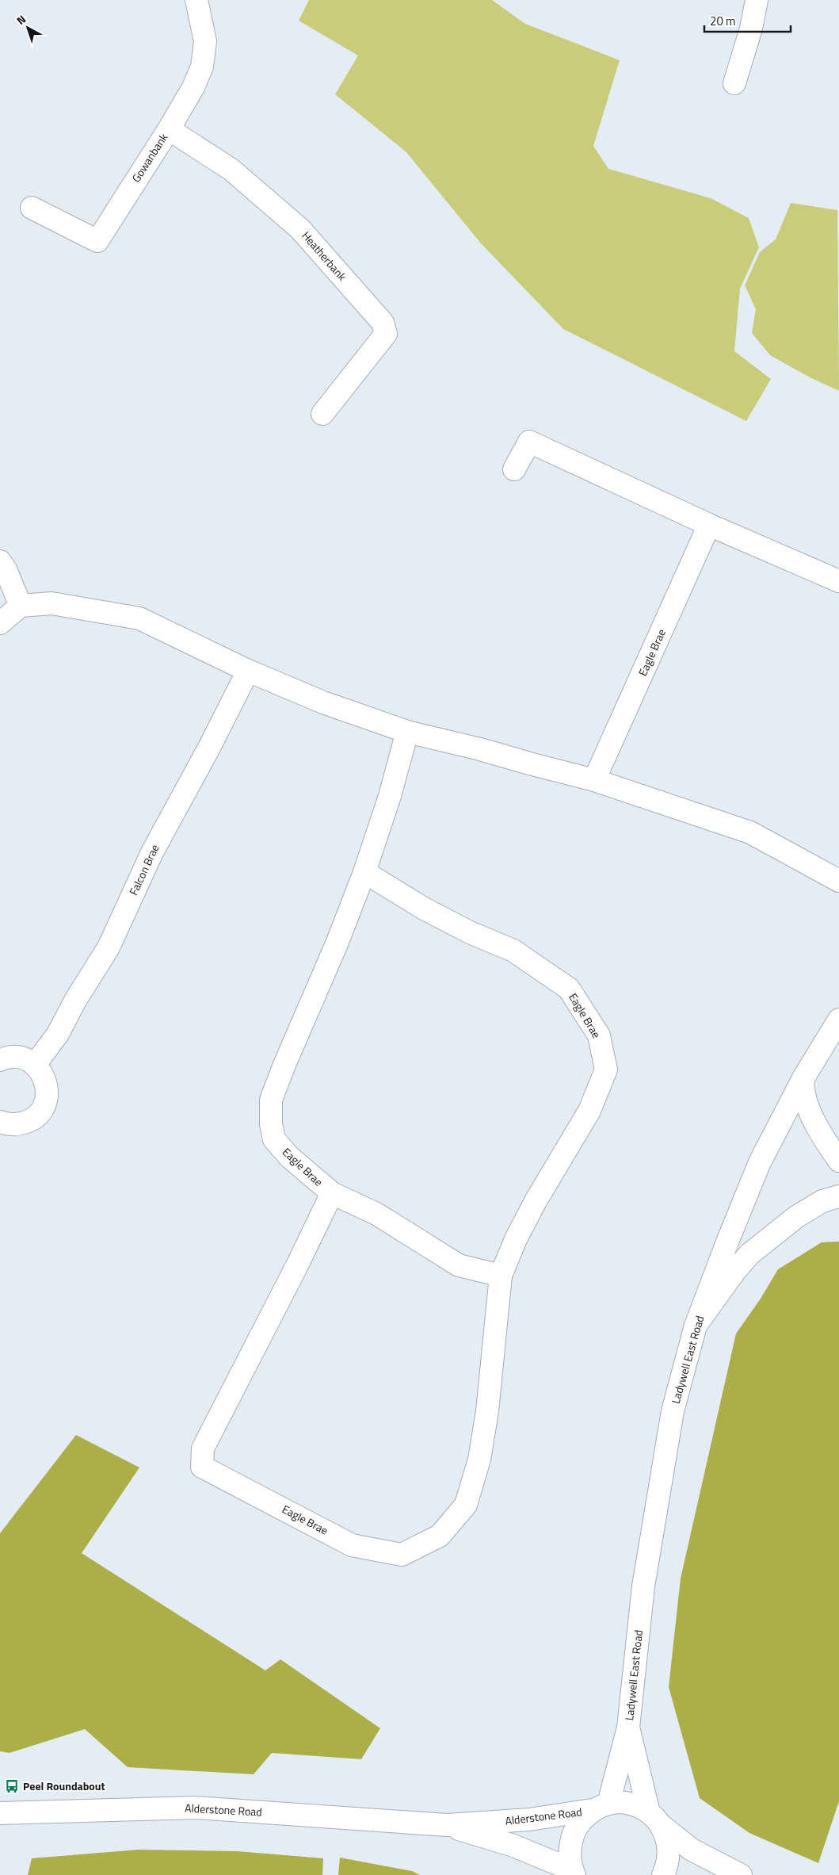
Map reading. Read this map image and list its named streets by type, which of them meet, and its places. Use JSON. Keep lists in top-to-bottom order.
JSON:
{
  "streets": {
    "street": [
      "Gowanbank",
      "Heatherbank",
      "Eagle Brae",
      "Falcon Brae",
      "Ladywell East Road",
      "Alderstone Road"
    ]
  },
  "crossings": [
    ["Gowanbank", "Heatherbank"],
    ["Ladywell East Road", "Alderstone Road"]
  ],
  "places": {
    "bus stop": ["Peel Roundabout"]
  },
  "scale_bar": "20 m",
  "north": "top left"
}
